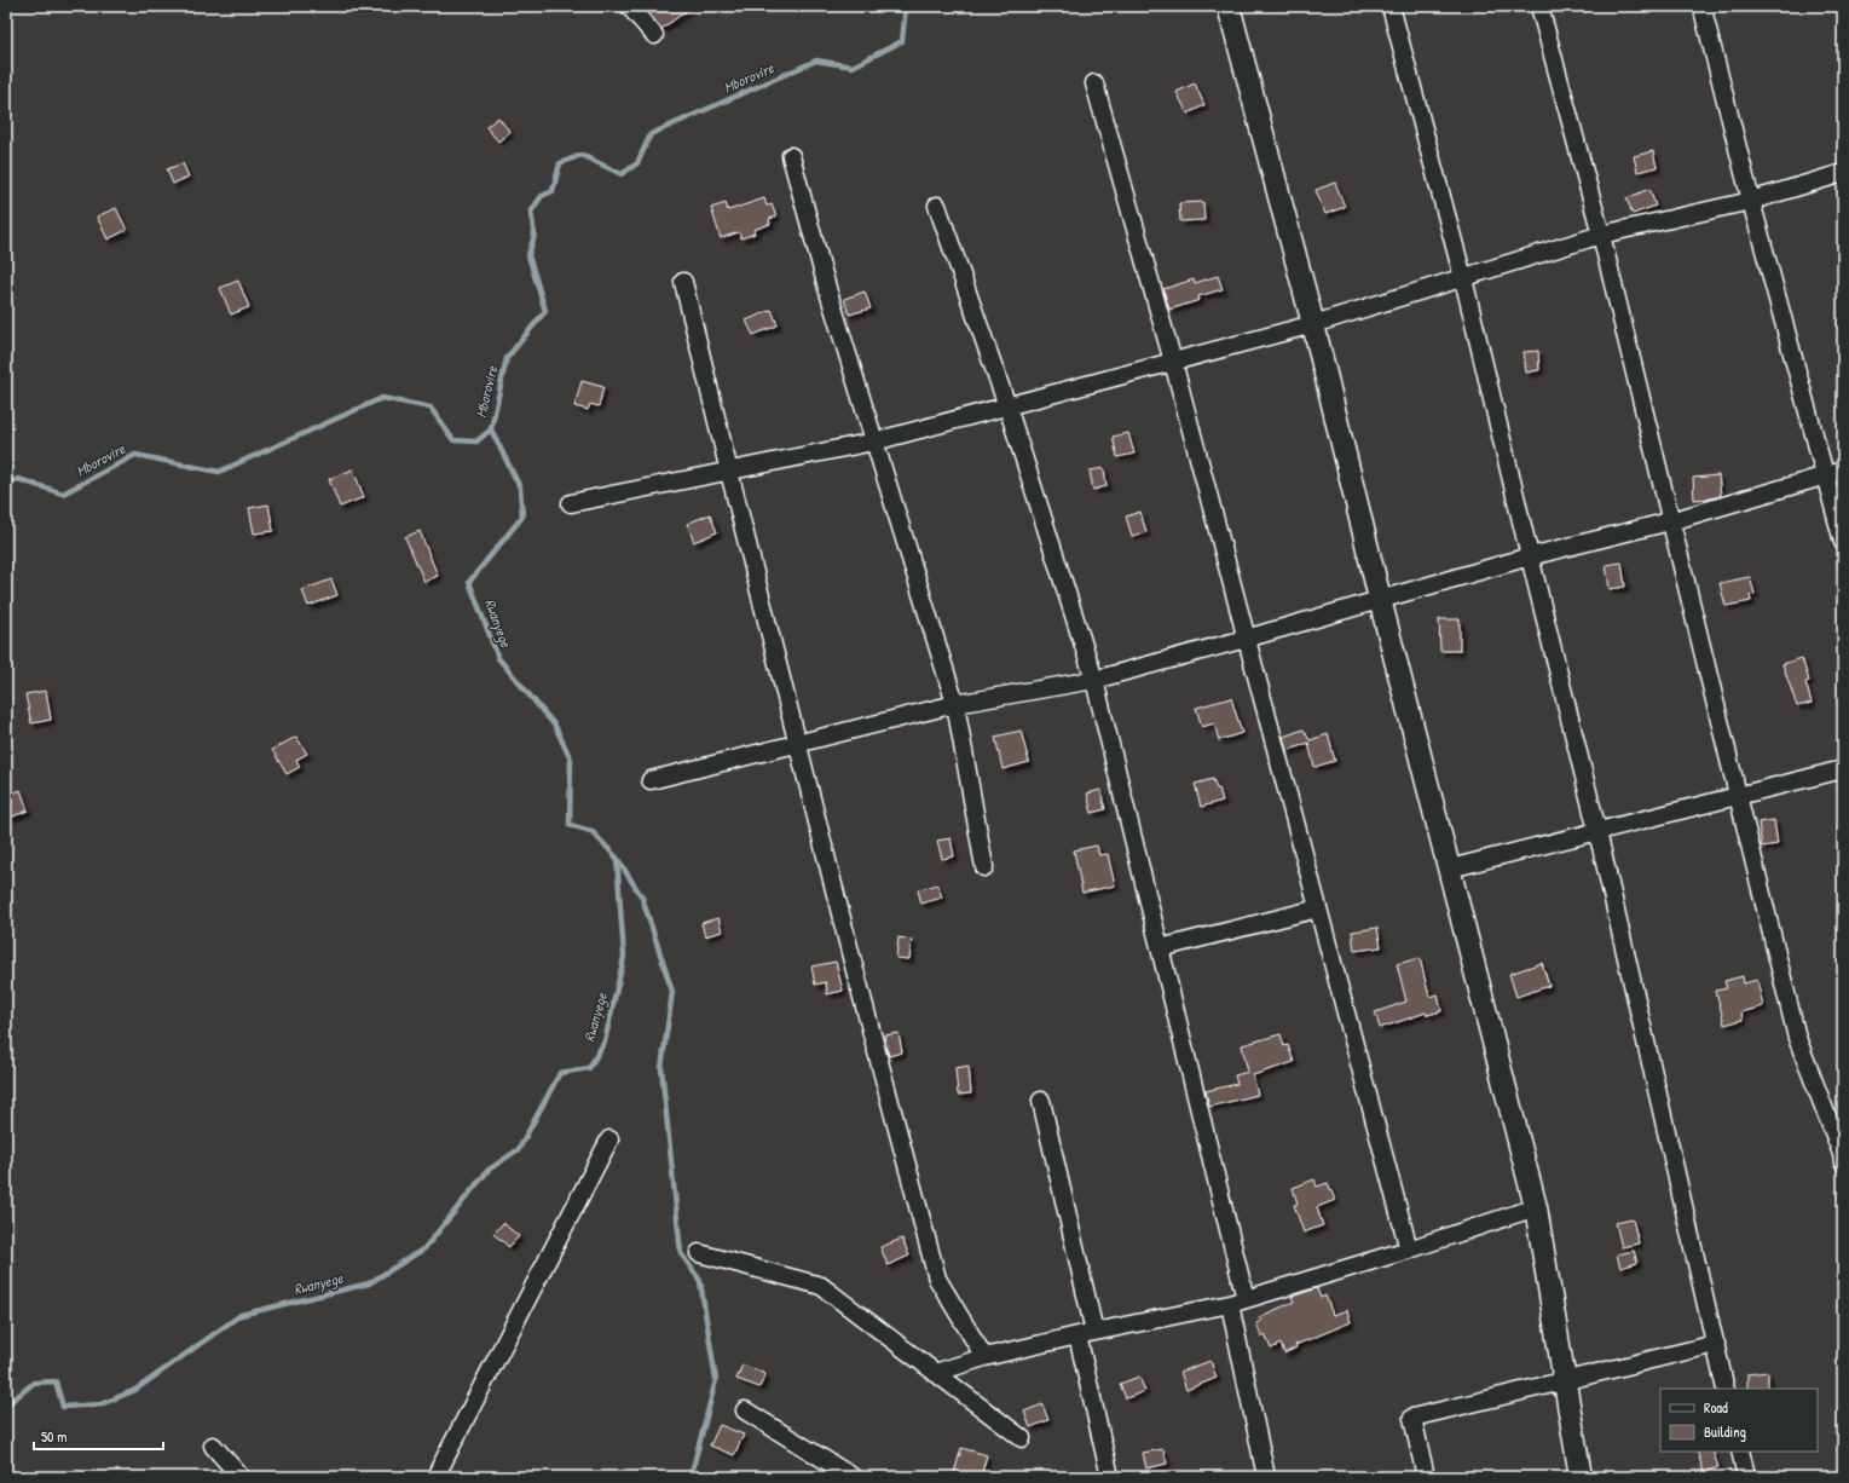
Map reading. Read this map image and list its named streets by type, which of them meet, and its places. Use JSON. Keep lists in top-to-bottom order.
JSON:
{
  "water": ["Mborovire", "Rwanyege"],
  "legend": ["Road", "Building"],
  "scale_bar": "50 m"
}
